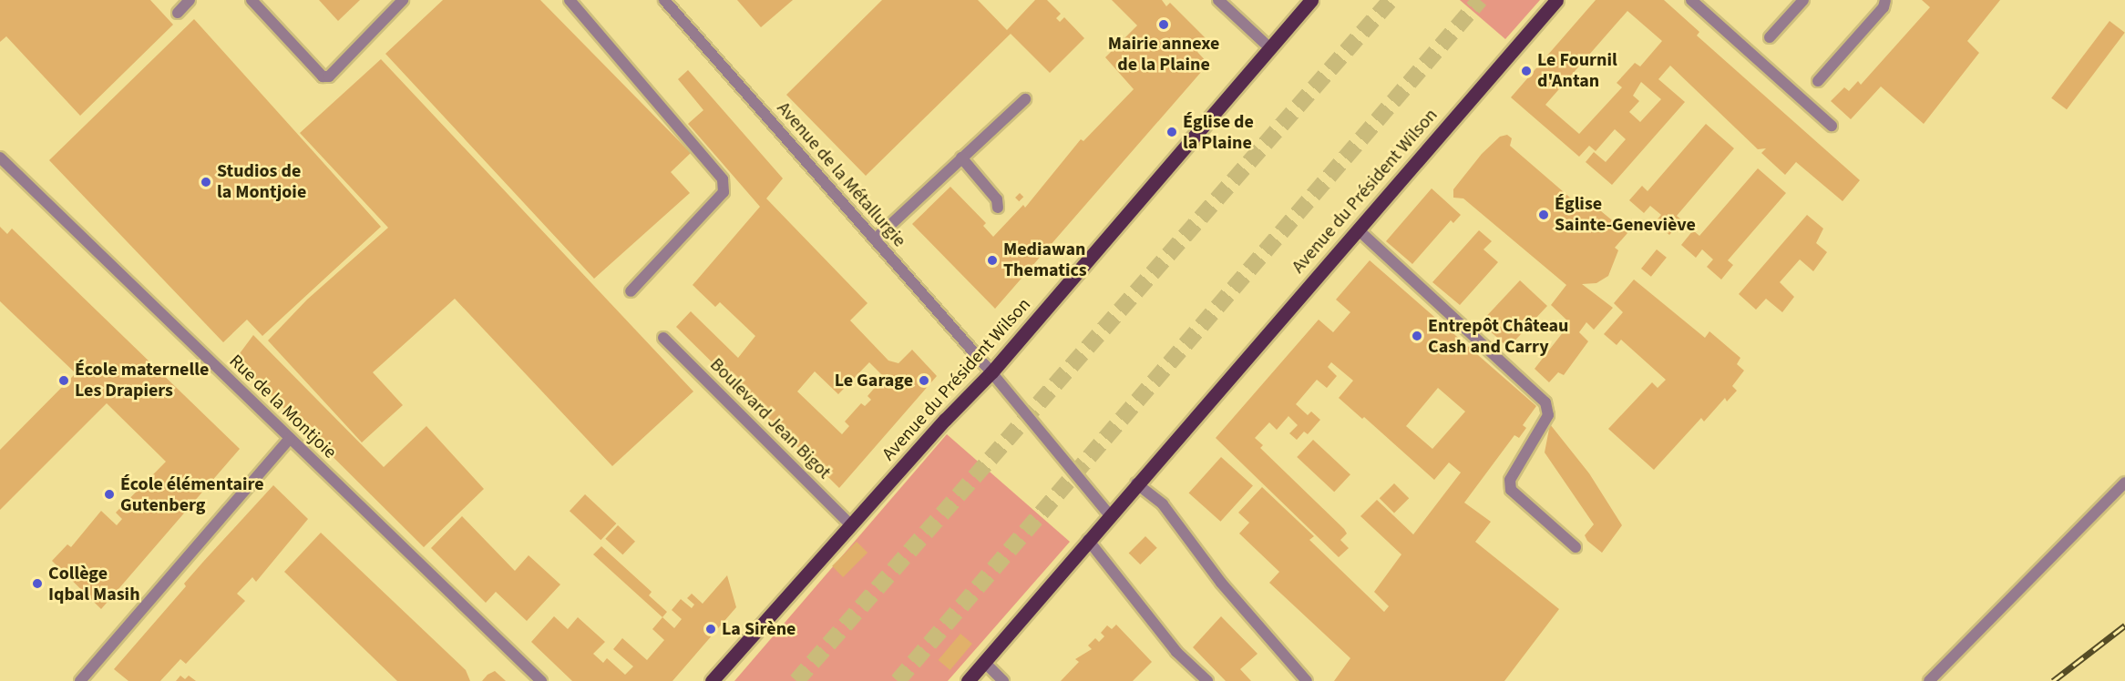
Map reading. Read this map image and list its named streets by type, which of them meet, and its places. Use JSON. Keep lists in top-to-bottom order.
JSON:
{
  "streets": {
    "main road": ["Avenue du Président Wilson"],
    "street": ["Avenue de la Métallurgie", "Rue de la Montjoie", "Boulevard Jean Bigot"]
  },
  "crossings": [
    ["Avenue de la Métallurgie", "Avenue du Président Wilson"],
    ["Avenue du Président Wilson", "Boulevard Jean Bigot"]
  ],
  "places": [
    "Mairie annexe de la Plaine",
    "Le Fournil d'Antan",
    "Église de la Plaine",
    "Studios de la Montjoie",
    "Église Sainte-Geneviève",
    "Mediawan Thematics",
    "Entrepôt Château Cash and Carry",
    "École maternelle Les Drapiers",
    "Le Garage",
    "École élémentaire Gutenberg",
    "Collège Iqbal Masih",
    "La Sirène"
  ]
}
